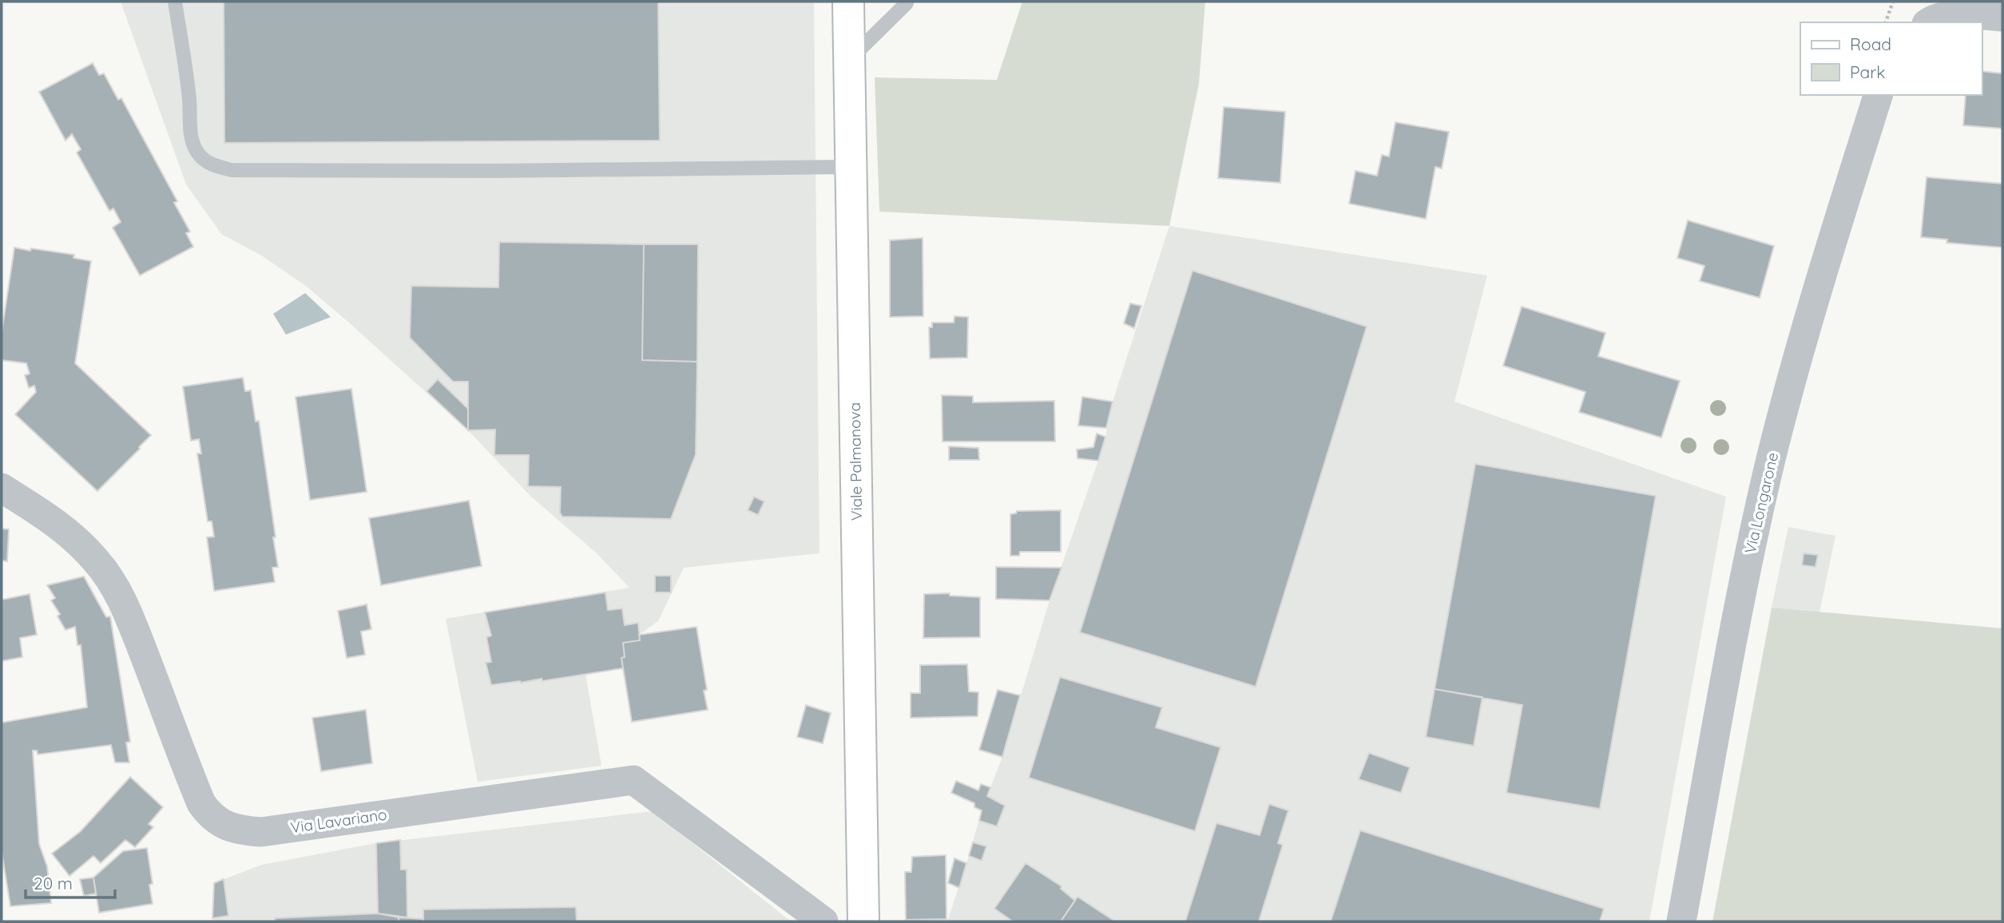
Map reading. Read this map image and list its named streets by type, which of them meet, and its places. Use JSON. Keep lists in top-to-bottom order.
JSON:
{
  "streets": {
    "main road": ["Viale Palmanova"],
    "street": ["Via Longarone", "Via Lavariano"]
  },
  "legend": ["Road", "Park"],
  "scale_bar": "20 m"
}
